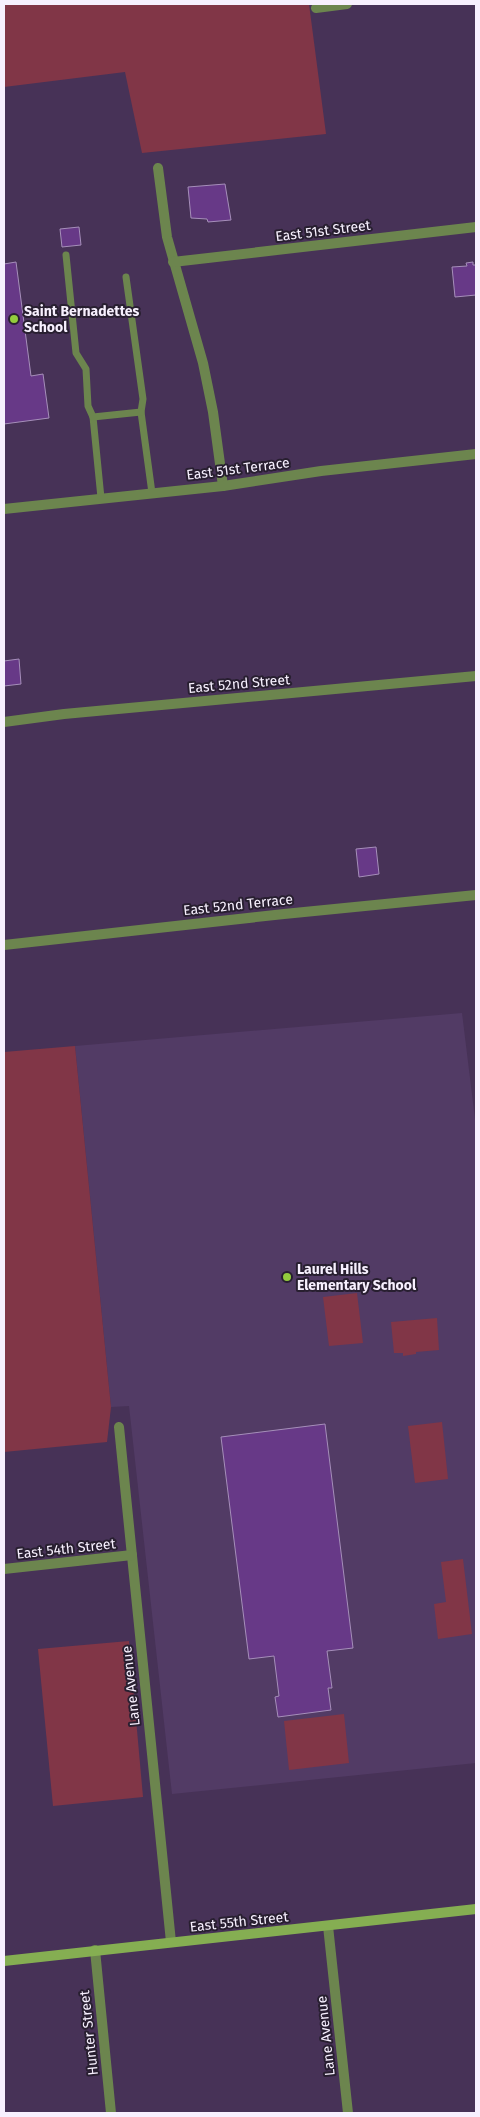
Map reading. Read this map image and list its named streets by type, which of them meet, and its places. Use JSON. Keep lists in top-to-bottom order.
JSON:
{
  "streets": {
    "street": [
      "East 51st Street",
      "East 51st Terrace",
      "East 52nd Street",
      "East 52nd Terrace",
      "East 54th Street",
      "Lane Avenue",
      "East 55th Street",
      "Hunter Street"
    ]
  },
  "crossings": [
    ["East 54th Street", "Lane Avenue"],
    ["Lane Avenue", "East 55th Street"],
    ["East 55th Street", "Hunter Street"]
  ],
  "places": ["Saint Bernadettes School", "Laurel Hills Elementary School"]
}
